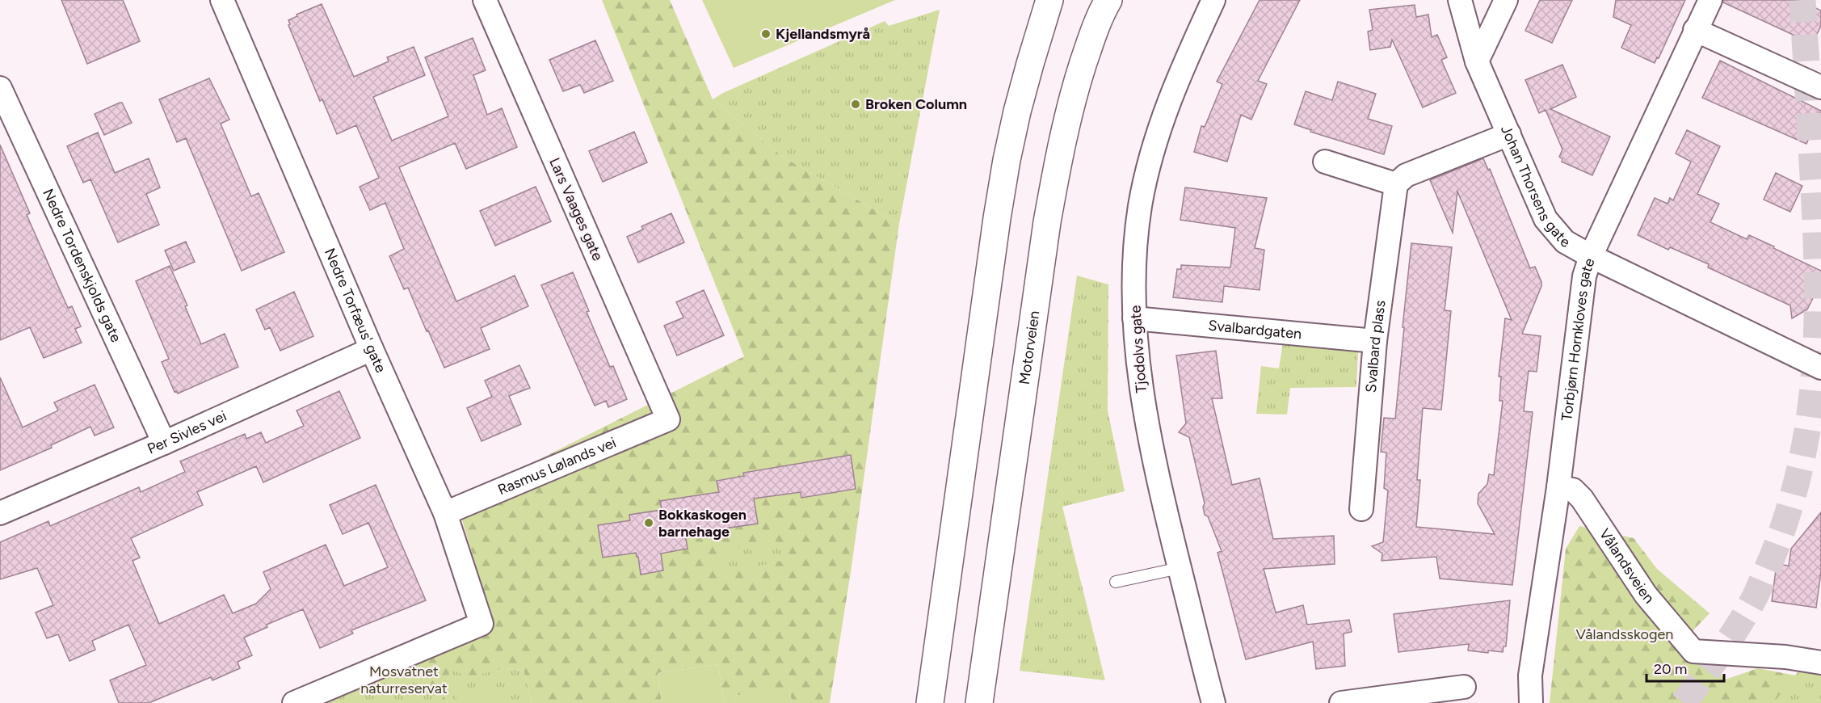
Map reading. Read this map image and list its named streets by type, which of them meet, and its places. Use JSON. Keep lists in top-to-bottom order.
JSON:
{
  "streets": {
    "highway": ["Motorveien"],
    "street": [
      "Johan Thorsens gate",
      "Lars Vaages gate",
      "Nedre Tordenskjolds gate",
      "Nedre Torfæus' gate",
      "Svalbardgaten",
      "Torbjørn Hornkloves gate",
      "Svalbard plass",
      "Tjodolvs gate",
      "Per Sivles vei",
      "Rasmus Lølands vei",
      "Vålandsveien"
    ]
  },
  "crossings": [
    ["Johan Thorsens gate", "Torbjørn Hornkloves gate"],
    ["Lars Vaages gate", "Rasmus Lølands vei"],
    ["Nedre Tordenskjolds gate", "Per Sivles vei"],
    ["Nedre Torfæus' gate", "Per Sivles vei"],
    ["Nedre Torfæus' gate", "Rasmus Lølands vei"],
    ["Svalbardgaten", "Svalbard plass"],
    ["Svalbardgaten", "Tjodolvs gate"],
    ["Torbjørn Hornkloves gate", "Vålandsveien"]
  ],
  "parks": ["Vålandsskogen", "Mosvatnet naturreservat"],
  "places": ["Kjellandsmyrå", "Broken Column", "Bokkaskogen barnehage"],
  "scale_bar": "20 m"
}
